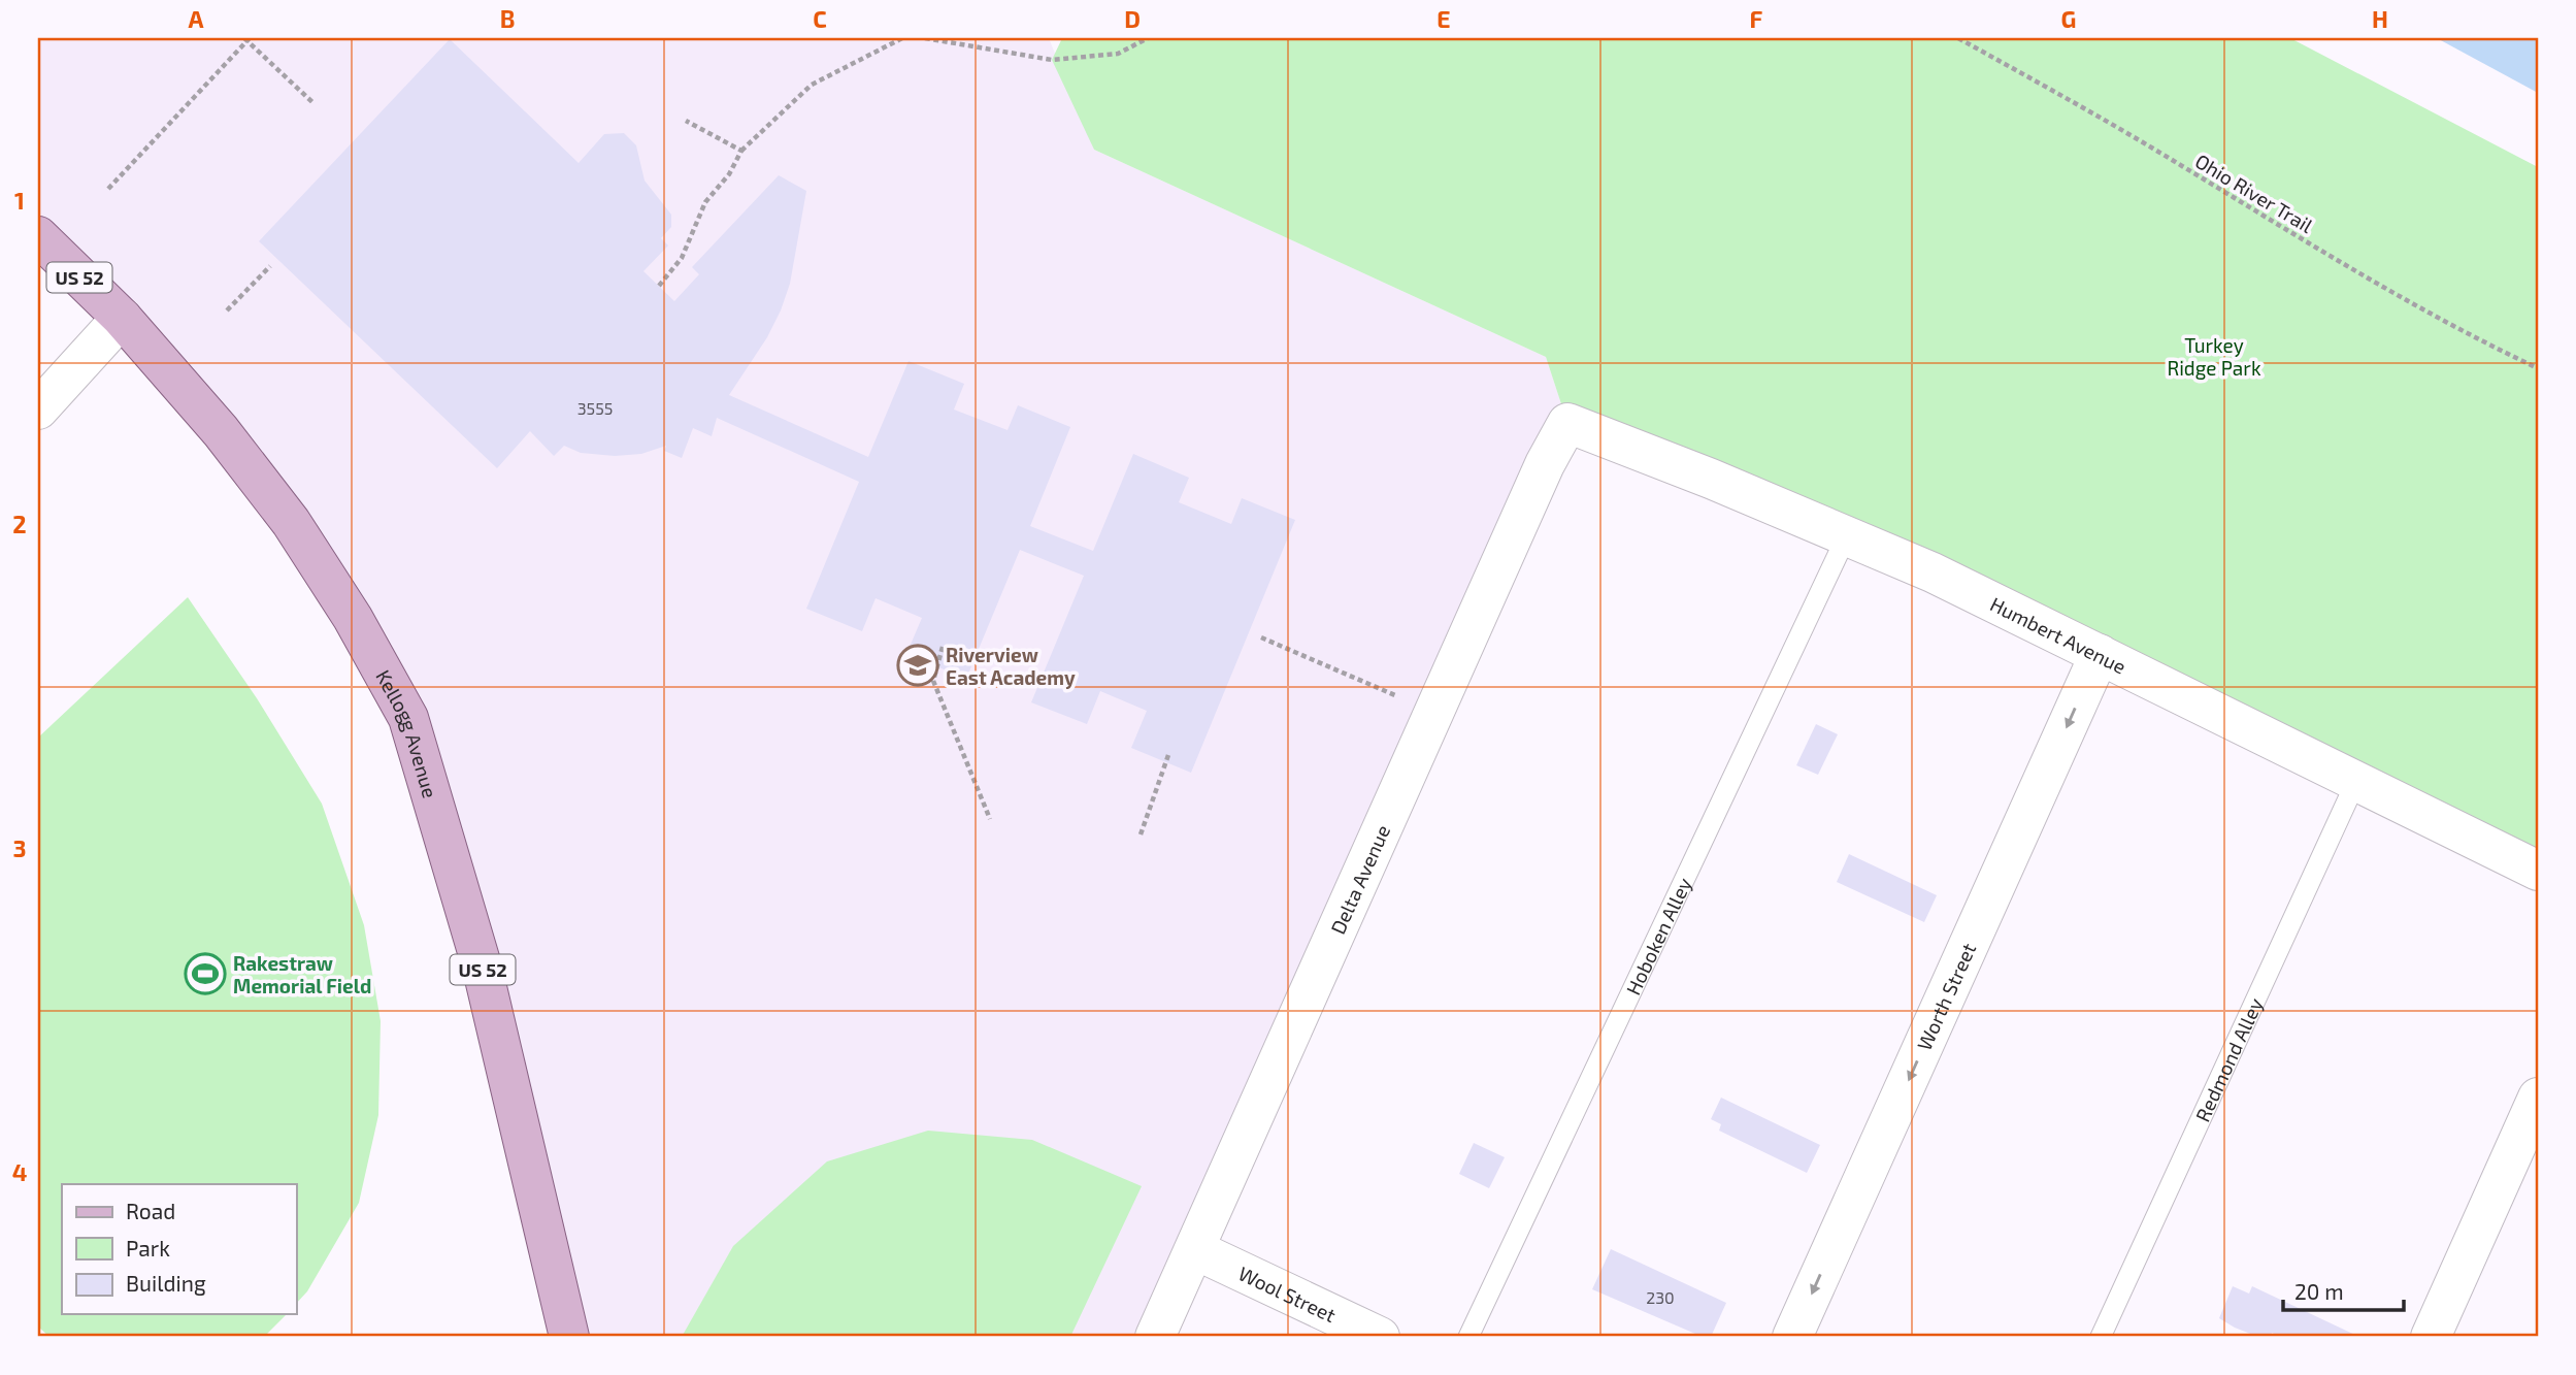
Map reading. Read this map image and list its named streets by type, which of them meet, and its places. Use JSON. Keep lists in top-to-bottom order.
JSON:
{
  "streets": {
    "main road": ["US 52", "Kellogg Avenue"],
    "street": [
      "Humbert Avenue",
      "Delta Avenue",
      "Worth Street",
      "Wool Street"
    ],
    "lane": ["Hoboken Alley", "Redmond Alley"],
    "path": ["Ohio River Trail"]
  },
  "crossings": [
    ["Humbert Avenue", "Delta Avenue"],
    ["Humbert Avenue", "Hoboken Alley"],
    ["Humbert Avenue", "Worth Street"],
    ["Humbert Avenue", "Redmond Alley"],
    ["Delta Avenue", "Wool Street"]
  ],
  "one_way": ["Worth Street"],
  "parks": ["Turkey Ridge Park"],
  "places": {
    "school or university": ["Riverview East Academy"],
    "sports": ["Rakestraw Memorial Field"]
  },
  "house_numbers": ["3555", "230"],
  "legend": ["Road", "Park", "Building"],
  "scale_bar": "20 m",
  "grid": {
    "columns": [
      "A",
      "B",
      "C",
      "D",
      "E",
      "F",
      "G",
      "H"
    ],
    "rows": [
      "1",
      "2",
      "3",
      "4"
    ]
  }
}
